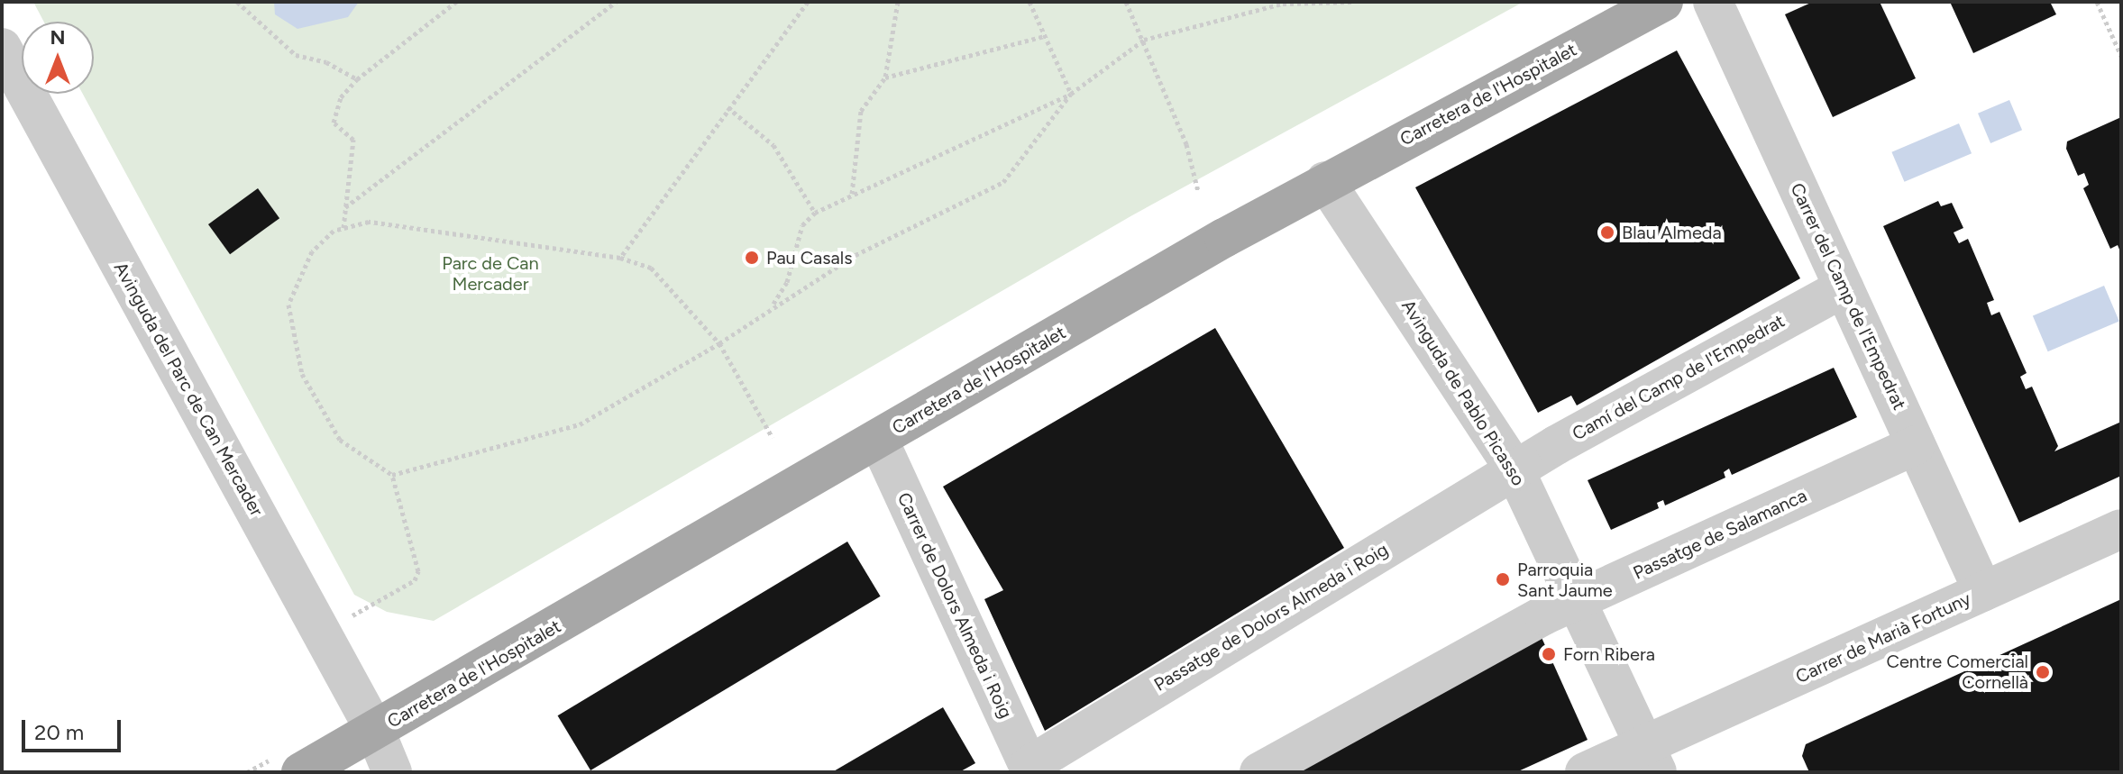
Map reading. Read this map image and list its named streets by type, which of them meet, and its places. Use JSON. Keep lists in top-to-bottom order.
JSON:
{
  "streets": {
    "main road": ["Carretera de l'Hospitalet"],
    "street": [
      "Carrer del Camp de l'Empedrat",
      "Camí del Camp de l'Empedrat",
      "Avinguda del Parc de Can Mercader",
      "Avinguda de Pablo Picasso",
      "Passatge de Salamanca",
      "Carrer de Dolors Almeda i Roig",
      "Passatge de Dolors Almeda i Roig",
      "Carrer de Marià Fortuny"
    ]
  },
  "crossings": [
    ["Carretera de l'Hospitalet", "Avinguda del Parc de Can Mercader"],
    ["Carretera de l'Hospitalet", "Avinguda de Pablo Picasso"],
    ["Carretera de l'Hospitalet", "Carrer de Dolors Almeda i Roig"],
    ["Carrer del Camp de l'Empedrat", "Camí del Camp de l'Empedrat"],
    ["Carrer del Camp de l'Empedrat", "Passatge de Salamanca"],
    ["Carrer del Camp de l'Empedrat", "Carrer de Marià Fortuny"],
    ["Camí del Camp de l'Empedrat", "Avinguda de Pablo Picasso"],
    ["Camí del Camp de l'Empedrat", "Passatge de Dolors Almeda i Roig"],
    ["Avinguda de Pablo Picasso", "Passatge de Salamanca"],
    ["Avinguda de Pablo Picasso", "Passatge de Dolors Almeda i Roig"],
    ["Avinguda de Pablo Picasso", "Carrer de Marià Fortuny"],
    ["Carrer de Dolors Almeda i Roig", "Passatge de Dolors Almeda i Roig"]
  ],
  "parks": ["Parc de Can Mercader"],
  "places": [
    "Blau Almeda",
    "Pau Casals",
    "Parroquia Sant Jaume",
    "Forn Ribera",
    "Centre Comercial Cornellà"
  ],
  "scale_bar": "20 m",
  "north": "top"
}
